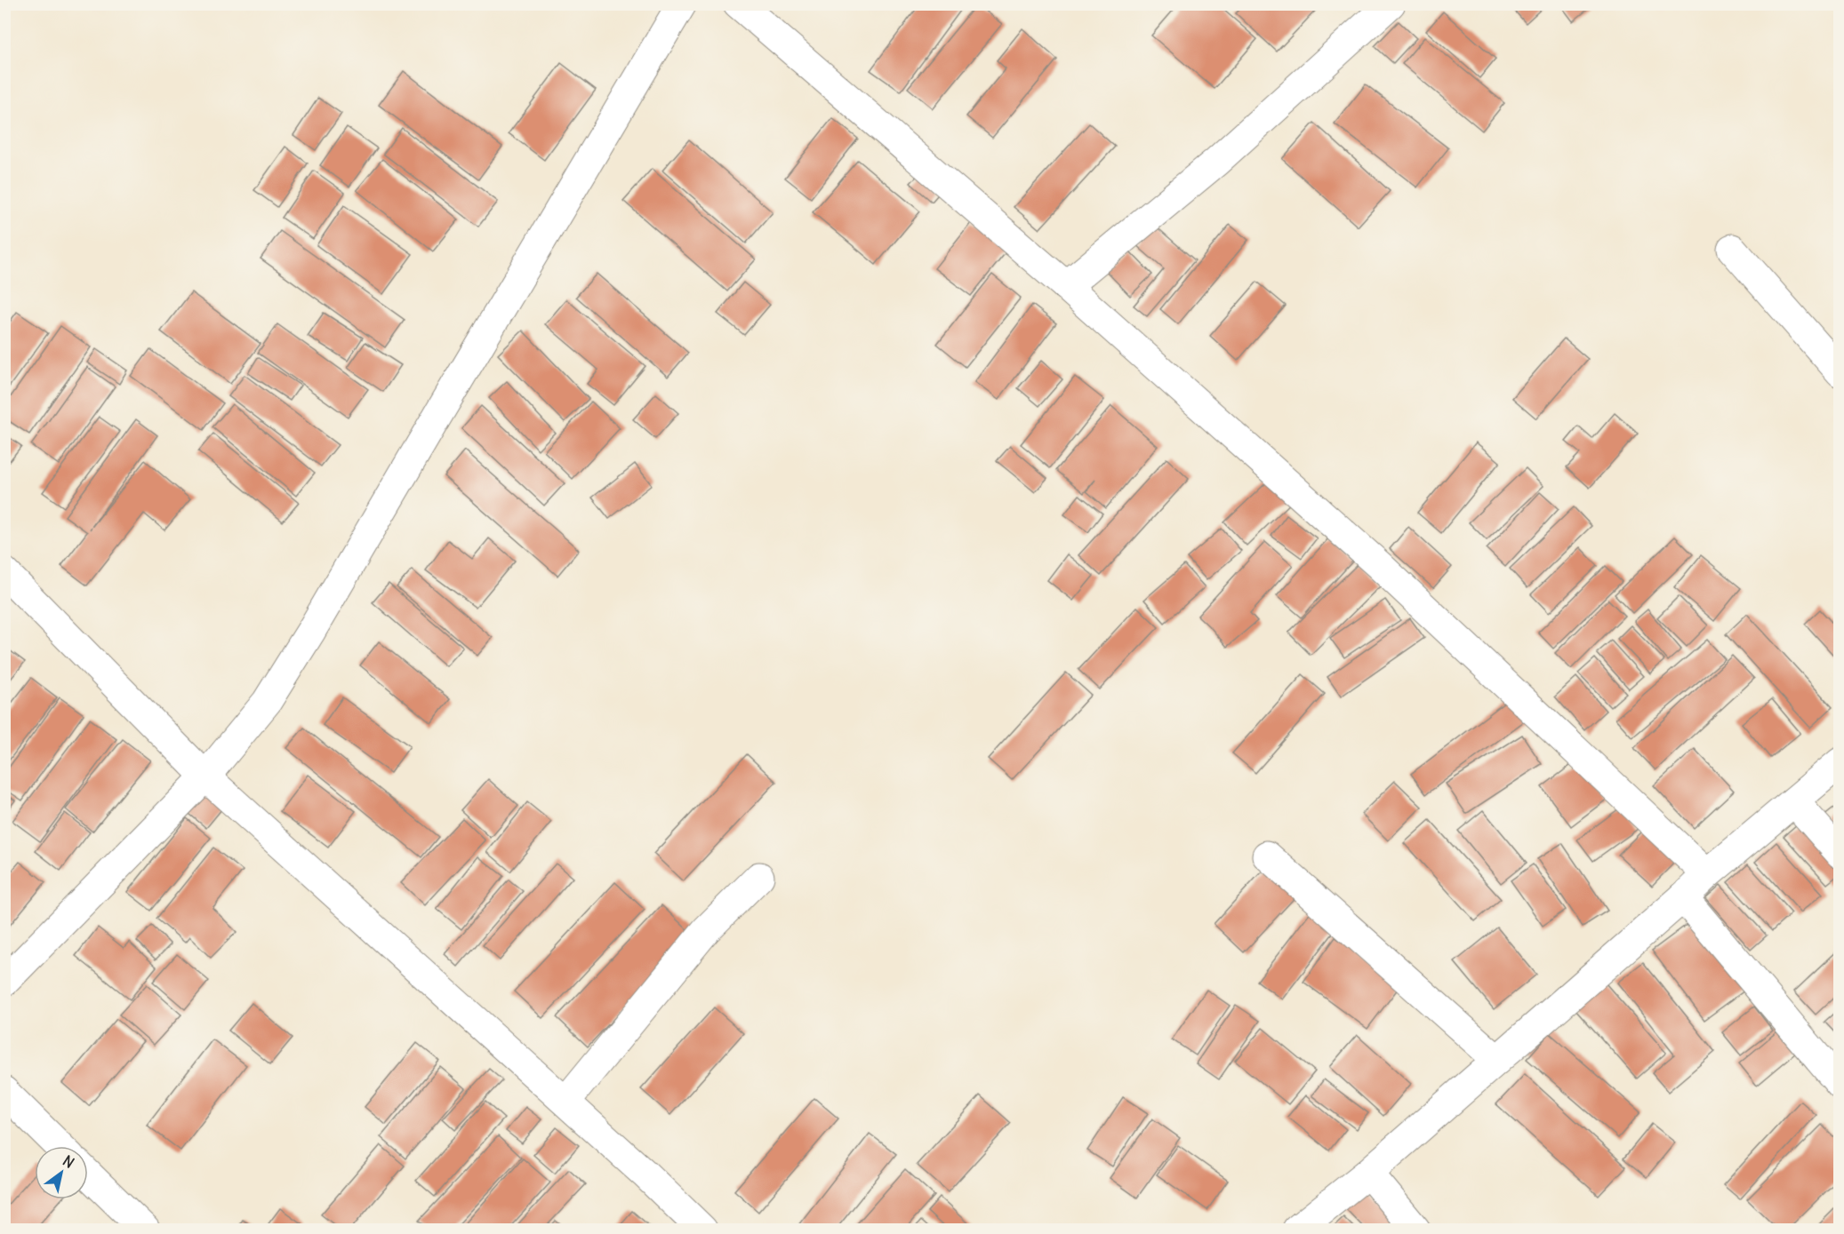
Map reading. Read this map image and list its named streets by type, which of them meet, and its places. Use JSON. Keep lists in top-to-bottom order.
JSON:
{
  "north": "top right"
}
